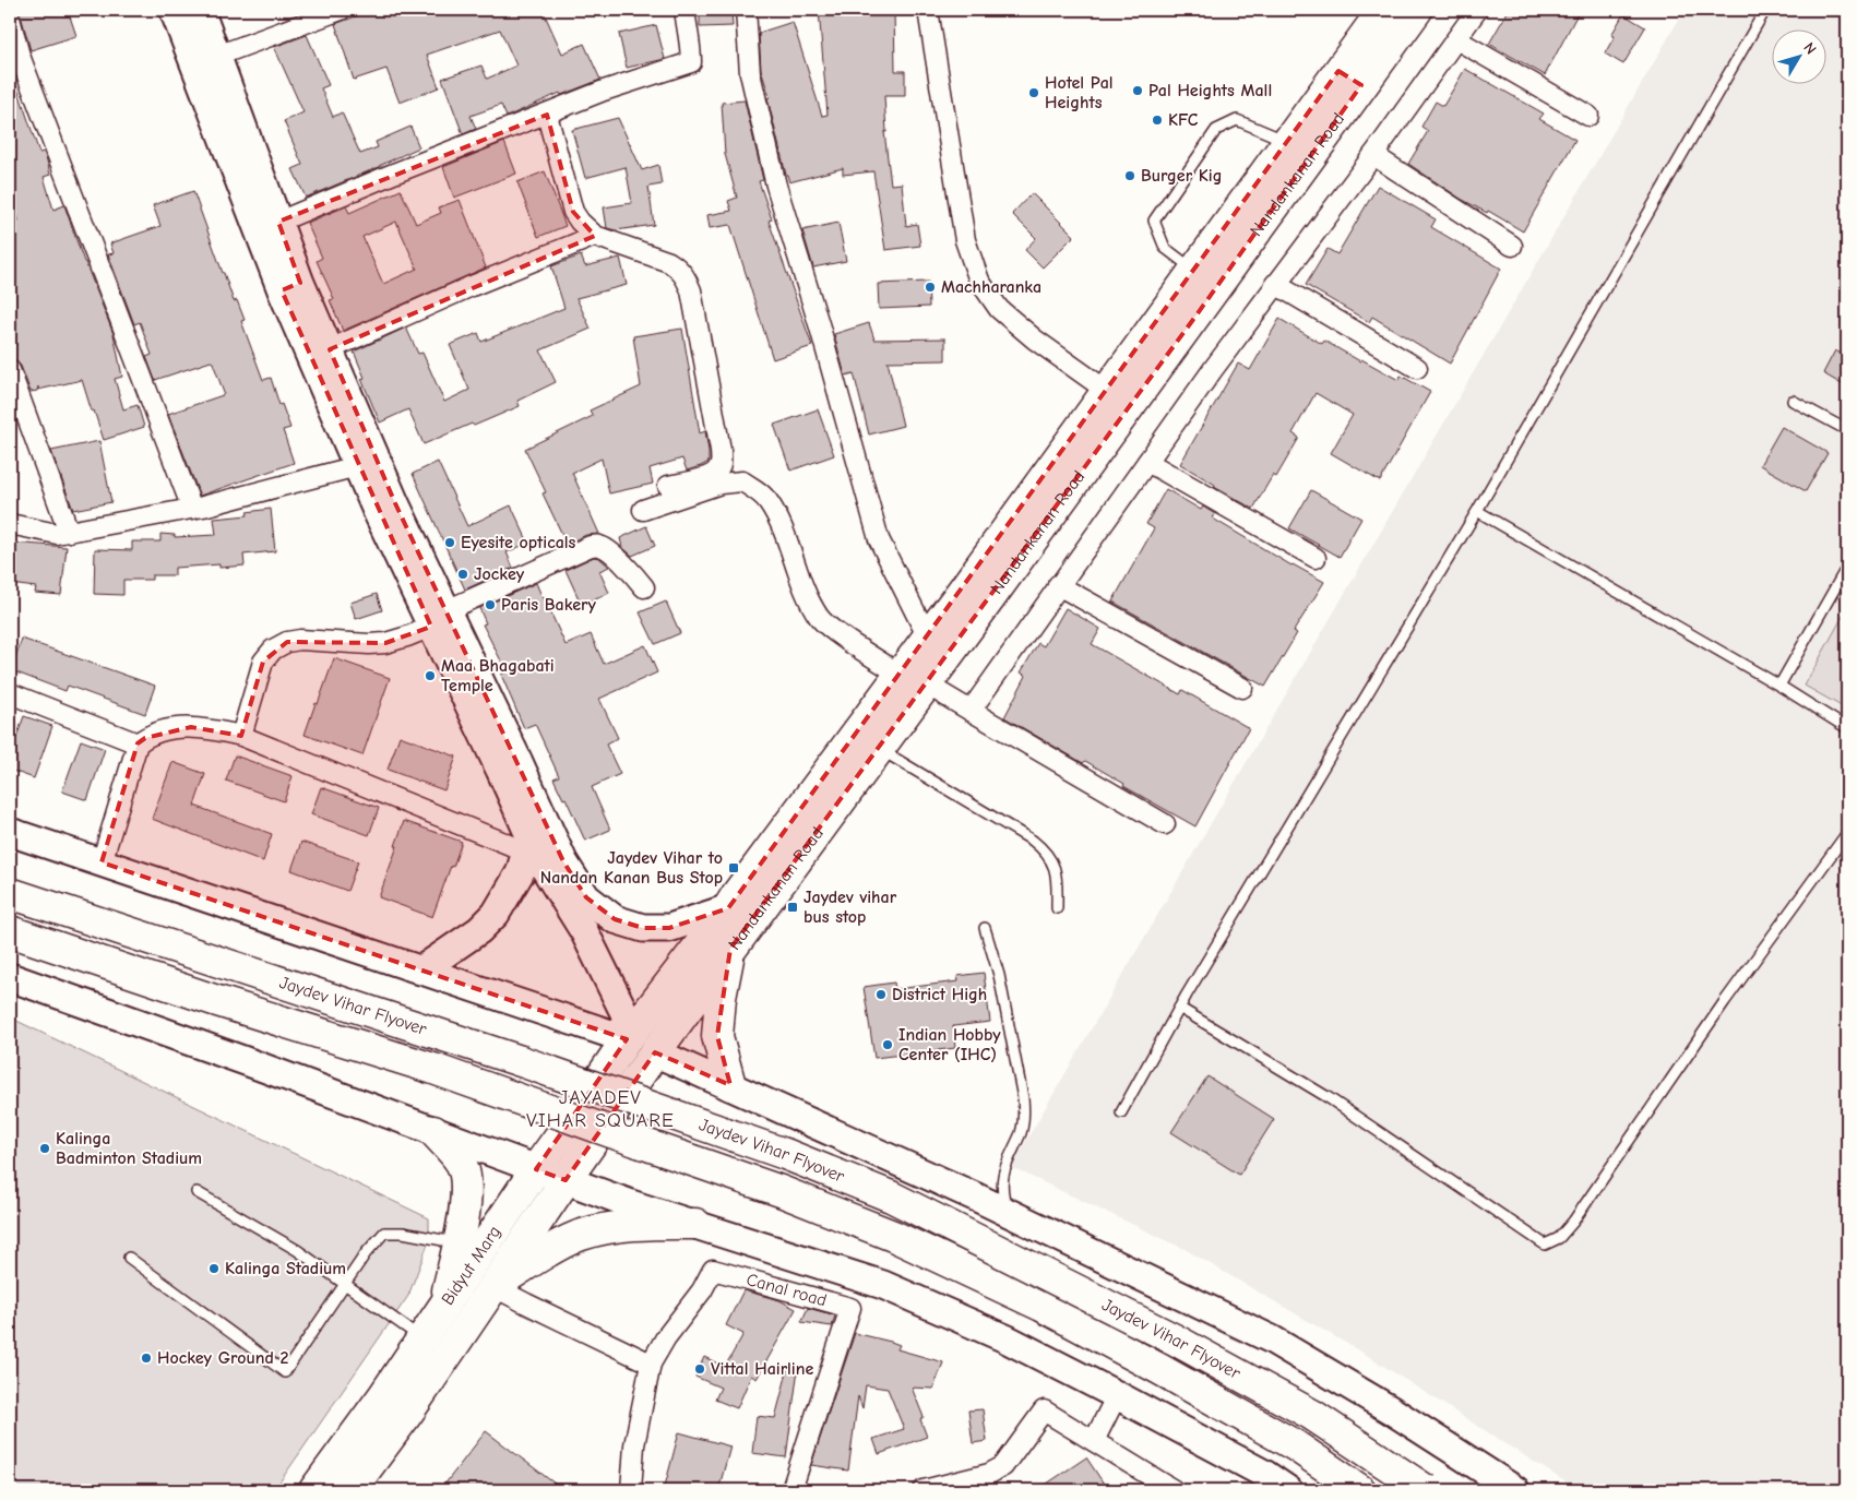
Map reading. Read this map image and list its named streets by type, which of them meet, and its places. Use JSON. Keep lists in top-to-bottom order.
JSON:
{
  "streets": {
    "main road": ["Nandankanan Road", "Jaydev Vihar Flyover", "Bidyut Marg"],
    "street": ["Canal road"]
  },
  "crossings": [
    ["Nandankanan Road", "Bidyut Marg"]
  ],
  "districts": ["JAYADEV VIHAR SQUARE"],
  "places": {
    "other": [
      "Pal Heights Mall",
      "Hotel Pal Heights",
      "KFC",
      "Burger Kig",
      "Machharanka",
      "Eyesite opticals",
      "Jockey",
      "Paris Bakery",
      "Maa Bhagabati Temple",
      "District High",
      "Indian Hobby Center (IHC)",
      "Kalinga Badminton Stadium",
      "Kalinga Stadium",
      "Hockey Ground 2",
      "Vittal Hairline"
    ],
    "transit": ["Jaydev Vihar to Nandan Kanan Bus Stop", "Jaydev vihar bus stop"]
  },
  "north": "top right"
}
